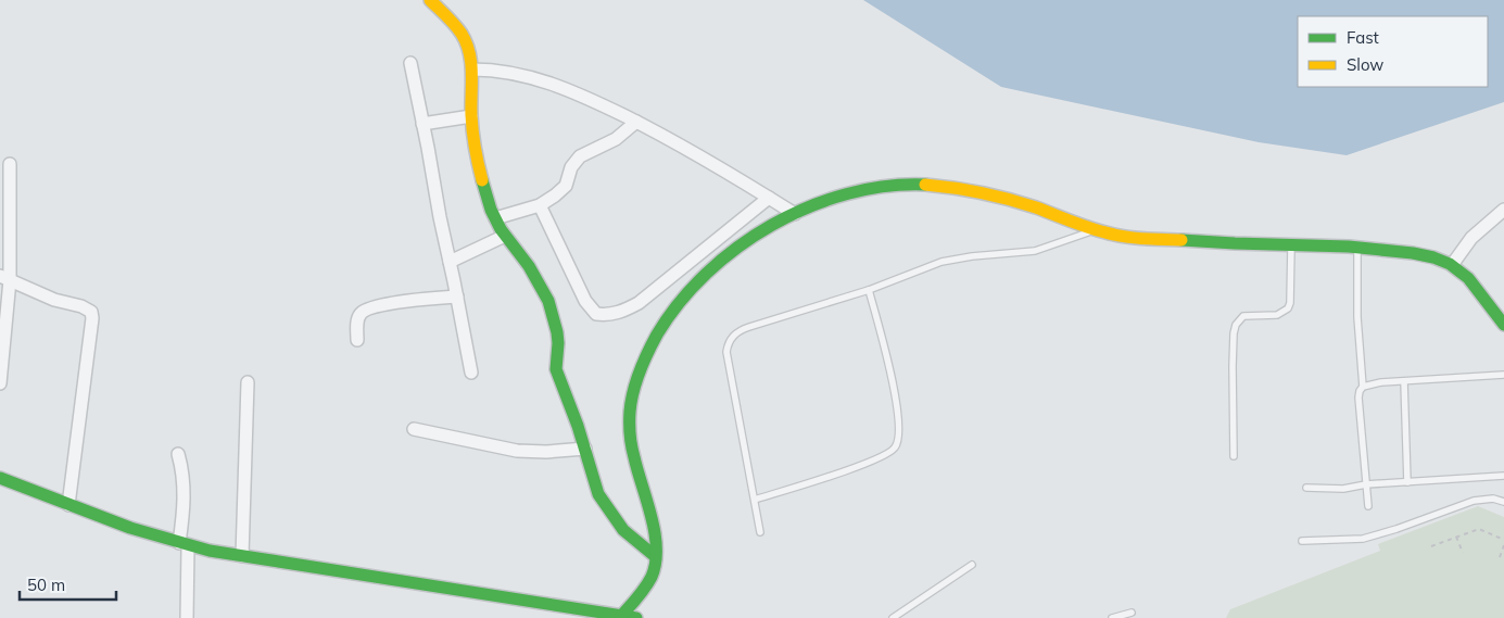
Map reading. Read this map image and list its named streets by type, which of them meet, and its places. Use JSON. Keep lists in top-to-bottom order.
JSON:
{
  "legend": ["Fast", "Slow"],
  "scale_bar": "50 m"
}
